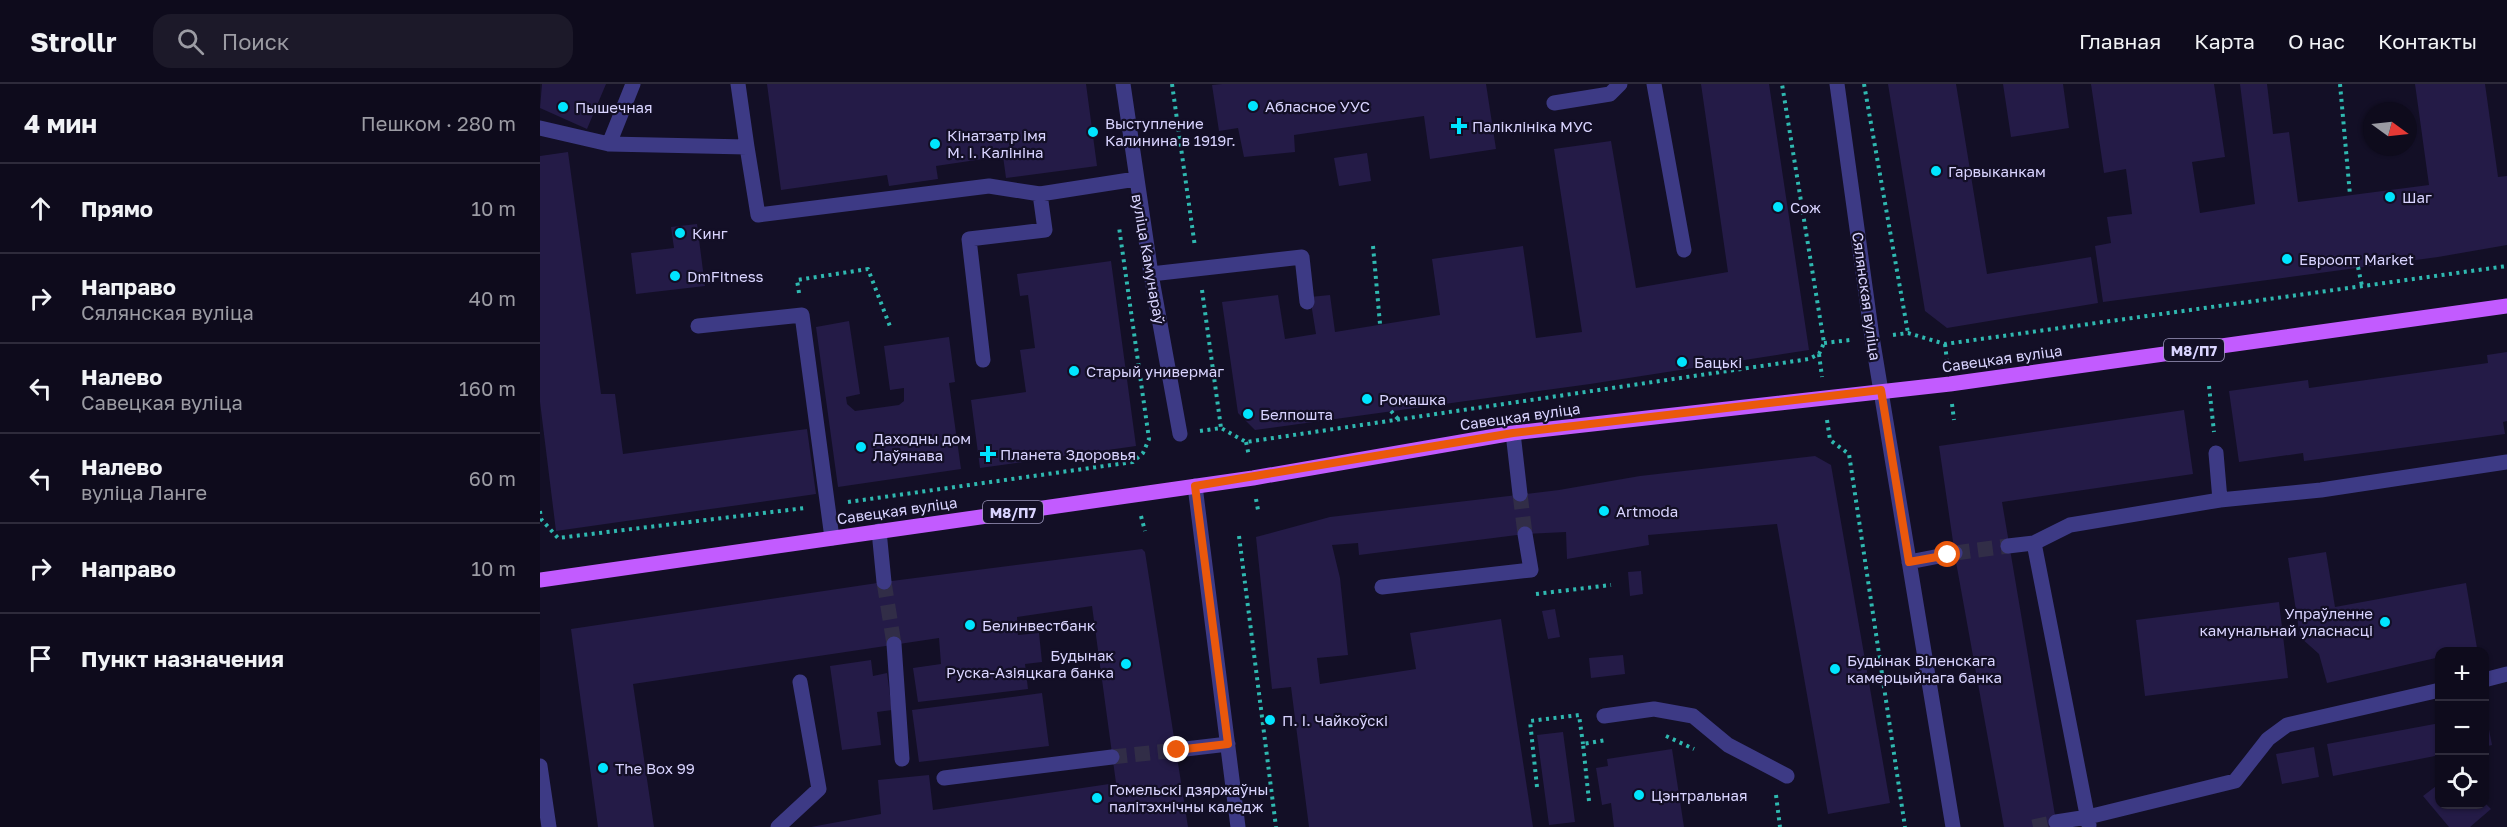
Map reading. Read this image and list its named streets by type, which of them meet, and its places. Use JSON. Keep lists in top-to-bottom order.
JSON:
{
  "streets": {
    "main road": ["М8/П7", "Савецкая вуліца"],
    "street": ["вуліца Камунараў", "Сялянская вуліца"]
  },
  "crossings": [
    ["Сялянская вуліца", "Савецкая вуліца"]
  ],
  "places": {
    "other": [
      "Абласное УУС",
      "Пышечная",
      "Выступление Калинина в 1919г.",
      "Кінатэатр імя М. І. Калініна",
      "Гарвыканкам",
      "Шаг",
      "Сож",
      "Кинг",
      "Евроопт Market",
      "DmFitness",
      "Бацькі",
      "Старый универмаг",
      "Ромашка",
      "Белпошта",
      "Даходны дом Лаўянава",
      "Artmoda",
      "Упраўленне камунальнай уласнасці",
      "Белинвестбанк",
      "Будынак Руска-Азіяцкага банка",
      "Будынак Віленскага камерцыйнага банка",
      "П. І. Чайкоўскі",
      "The Box 99",
      "Цэнтральная",
      "Гомельскі дзяржаўны палітэхнічны каледж"
    ],
    "health": ["Паліклініка МУС", "Планета Здоровья"]
  },
  "north": "right",
  "page": {
    "header": "Strollr",
    "search": "Поиск",
    "nav": [
      "Главная",
      "Карта",
      "О нас",
      "Контакты"
    ],
    "heading": ["4 мин", "Пешком · 280 m"],
    "list": [
      ["Прямо", "10 m"],
      ["Направо", "Сялянская вуліца", "40 m"],
      ["Налево", "Савецкая вуліца", "160 m"],
      ["Налево", "вуліца Ланге", "60 m"],
      ["Направо", "10 m"],
      "Пункт назначения"
    ],
    "map_buttons": ["+", "−"]
  }
}
